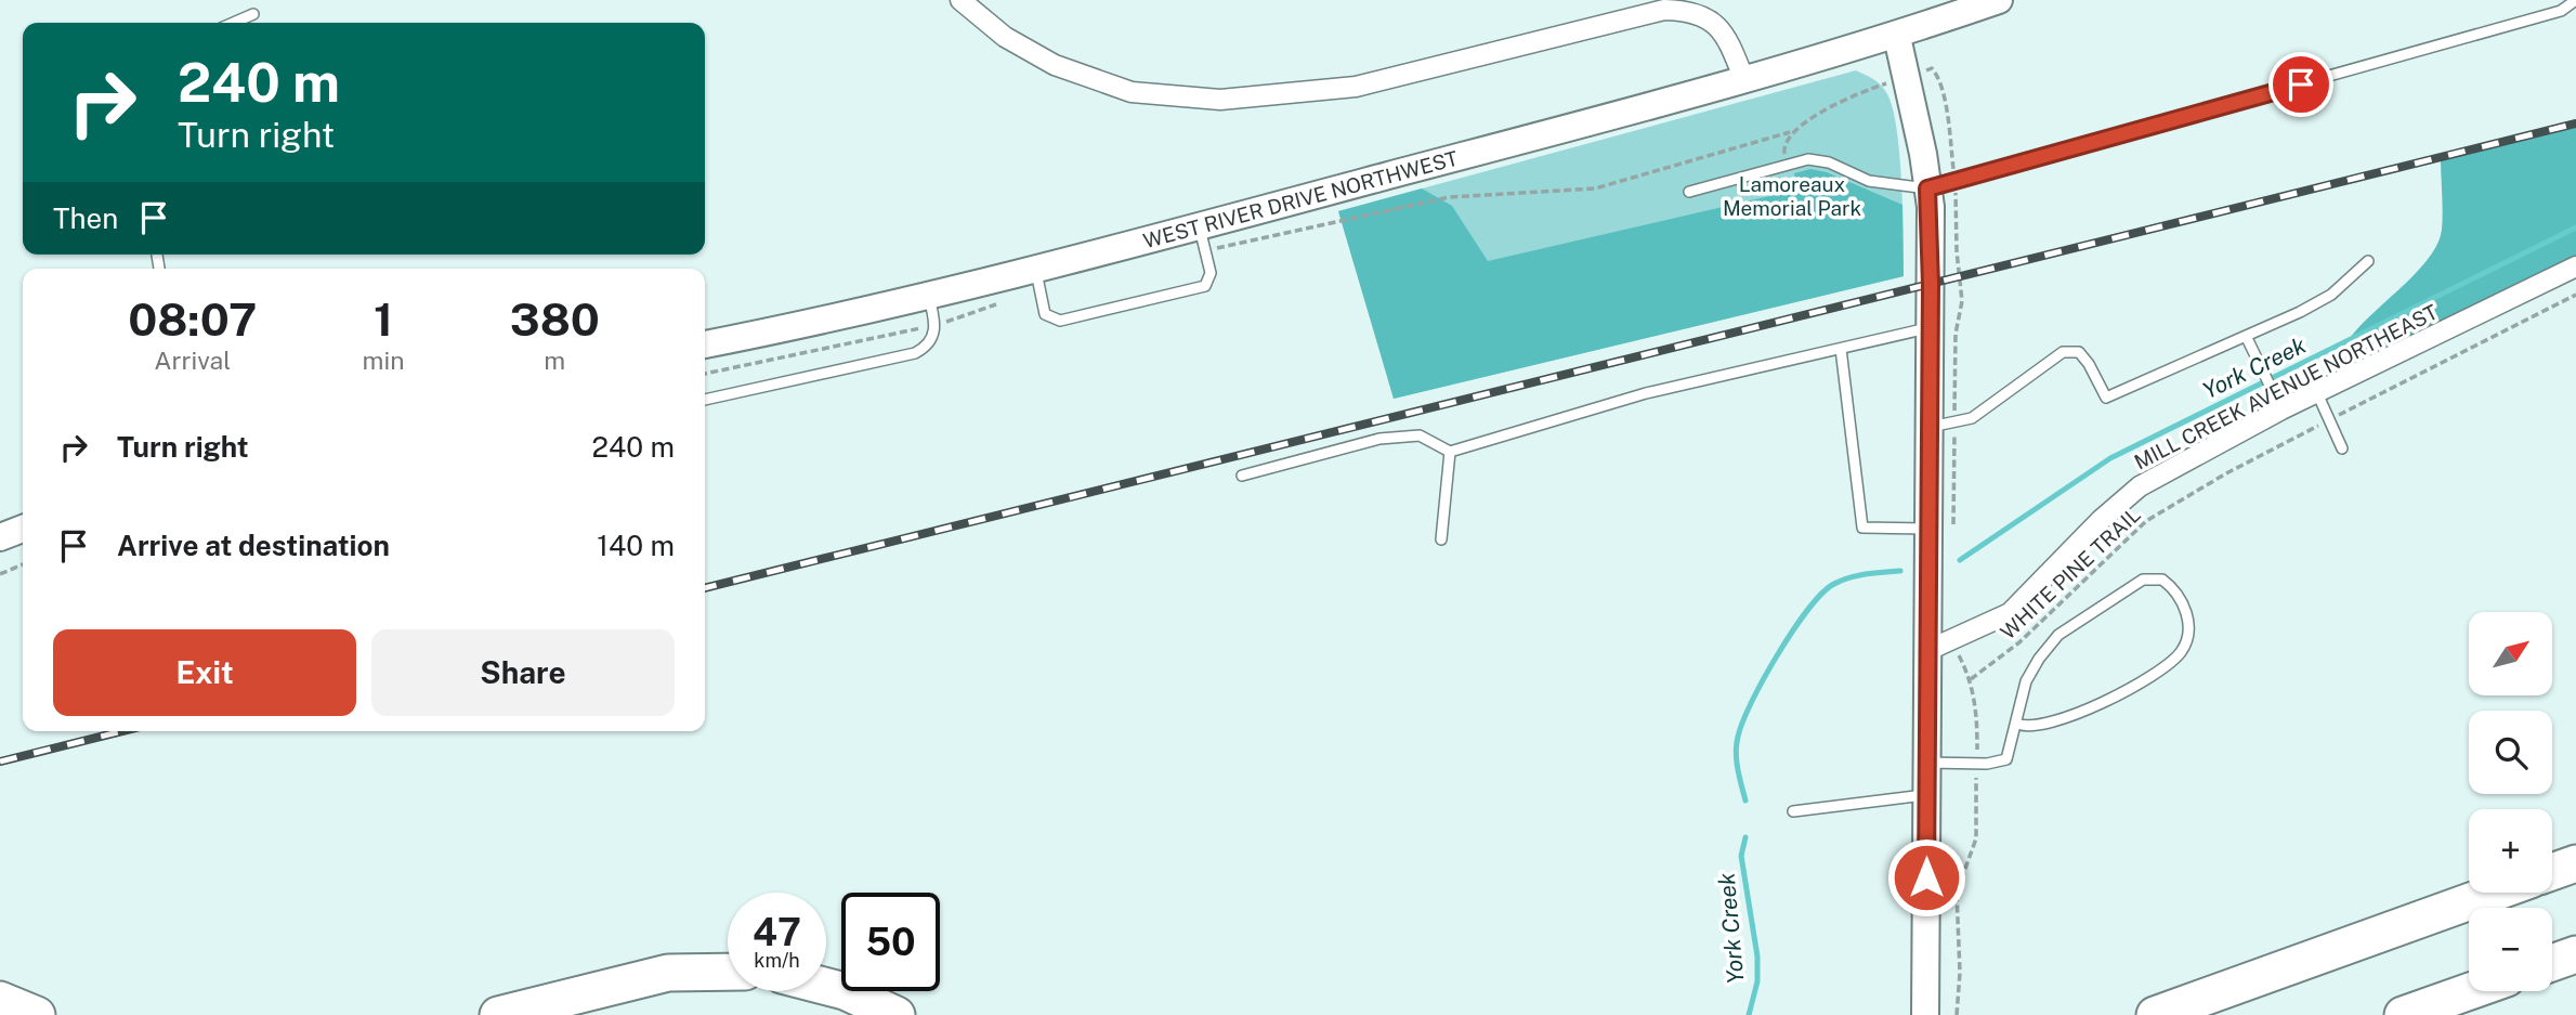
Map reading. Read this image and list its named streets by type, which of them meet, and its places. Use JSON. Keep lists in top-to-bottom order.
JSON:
{
  "streets": {
    "main road": ["WEST RIVER DRIVE NORTHWEST"],
    "street": ["MILL CREEK AVENUE NORTHEAST"],
    "path": ["WHITE PINE TRAIL"]
  },
  "water": ["York Creek"],
  "parks": ["Lamoreaux Memorial Park"],
  "north": "top right",
  "page": {
    "turn": ["240 m", "Turn right"],
    "then": "Then",
    "eta": [
      "08:07",
      "Arrival",
      "1",
      "min",
      "380",
      "m"
    ],
    "list": [
      {
        "name": "Turn right",
        "value": "240 m"
      },
      {
        "name": "Arrive at destination",
        "value": "140 m"
      }
    ],
    "map_buttons": ["+", "−"],
    "buttons": ["Exit", "Share"],
    "speed": "47 km/h",
    "limit": "50"
  }
}
